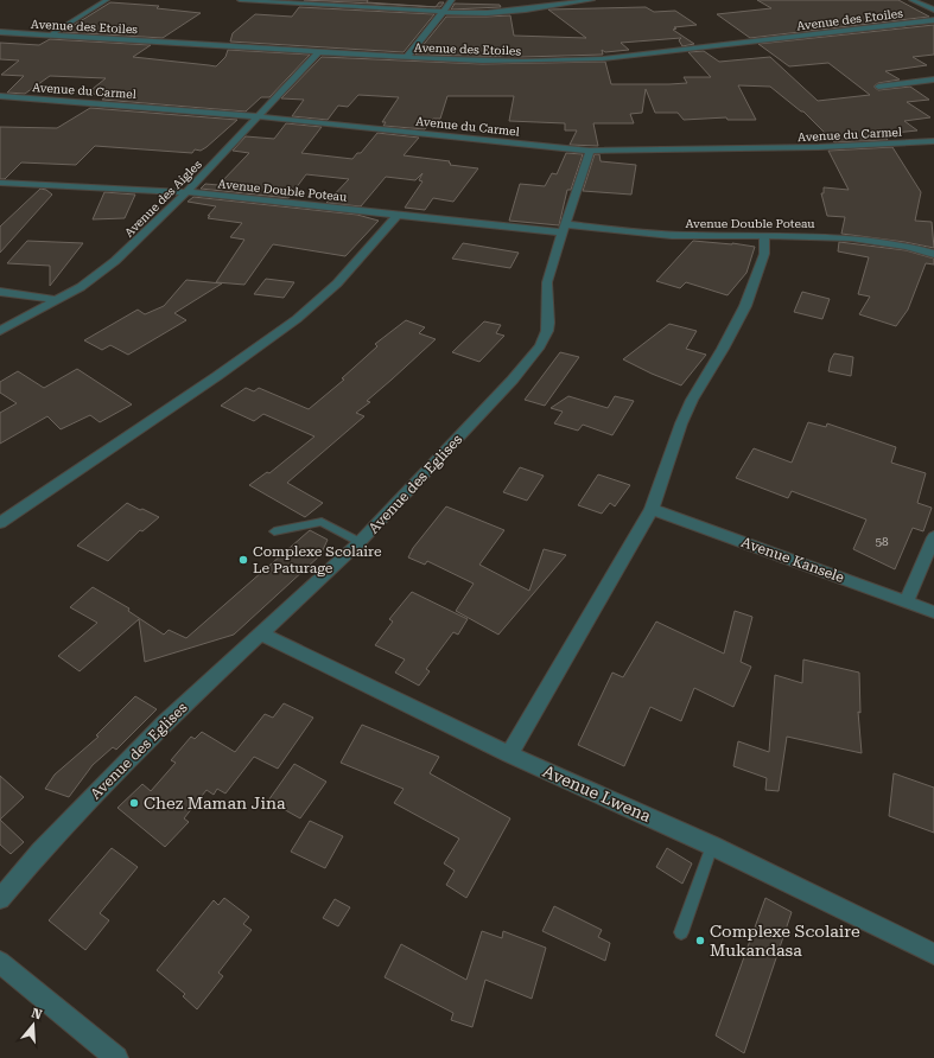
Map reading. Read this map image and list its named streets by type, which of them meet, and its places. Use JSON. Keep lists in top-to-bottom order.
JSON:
{
  "streets": {
    "street": [
      "Avenue des Etoiles",
      "Avenue du Carmel",
      "Avenue Double Poteau",
      "Avenue des Aigles",
      "Avenue des Eglises",
      "Avenue Kansele",
      "Avenue Lwena"
    ]
  },
  "crossings": [
    ["Avenue des Etoiles", "Avenue des Aigles"],
    ["Avenue du Carmel", "Avenue des Aigles"],
    ["Avenue du Carmel", "Avenue des Eglises"],
    ["Avenue Double Poteau", "Avenue des Aigles"],
    ["Avenue Double Poteau", "Avenue des Eglises"],
    ["Avenue des Eglises", "Avenue Lwena"]
  ],
  "places": ["Complexe Scolaire Le Paturage", "Chez Maman Jina", "Complexe Scolaire Mukandasa"],
  "house_numbers": ["58"],
  "north": "top"
}
